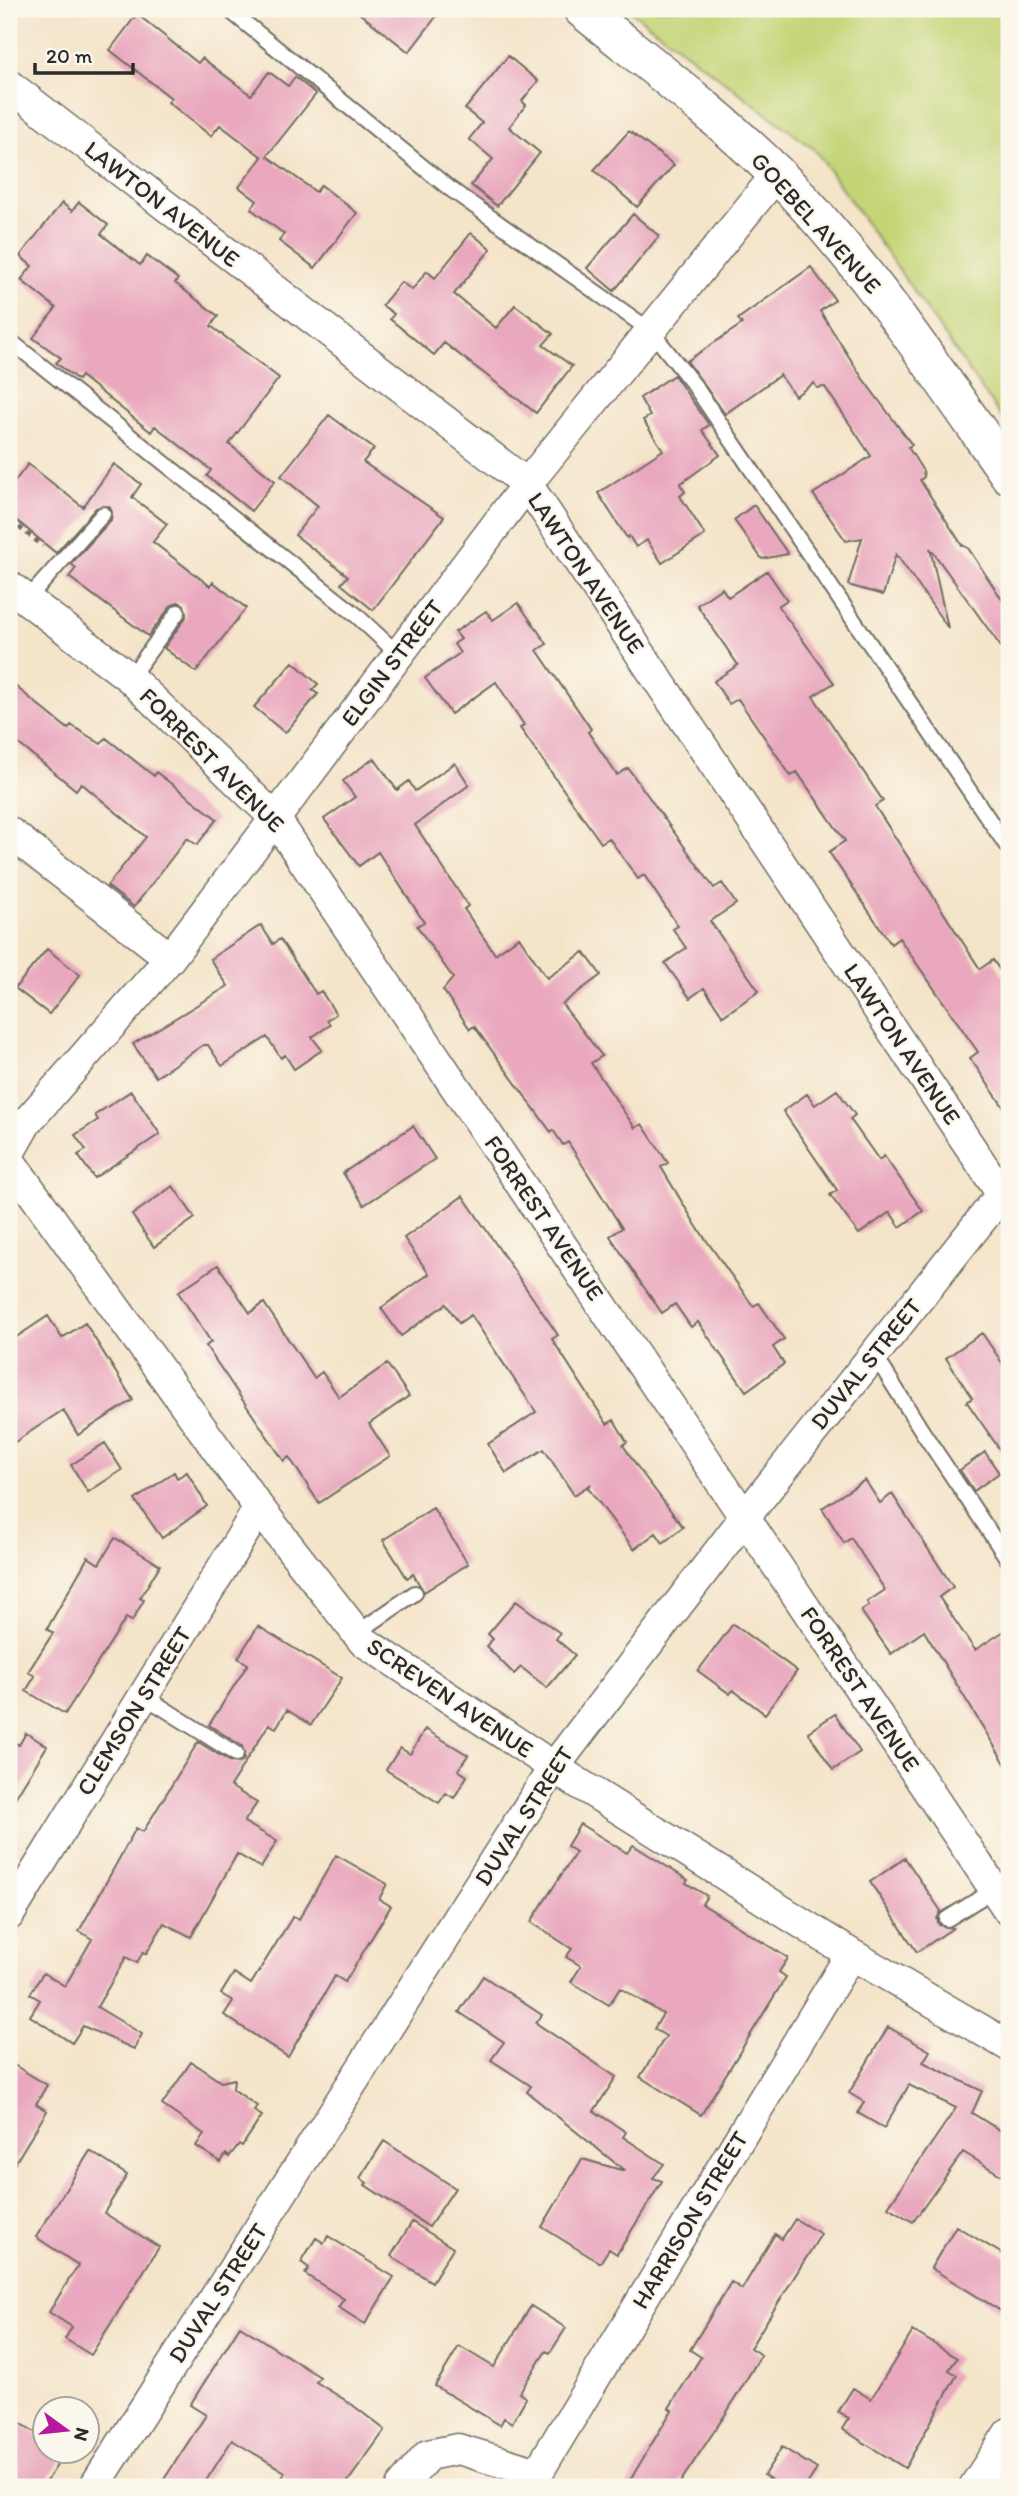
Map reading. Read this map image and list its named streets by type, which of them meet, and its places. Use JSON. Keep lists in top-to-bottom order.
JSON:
{
  "streets": {
    "street": [
      "LAWTON AVENUE",
      "GOEBEL AVENUE",
      "ELGIN STREET",
      "FORREST AVENUE",
      "DUVAL STREET",
      "SCREVEN AVENUE",
      "CLEMSON STREET",
      "HARRISON STREET"
    ]
  },
  "crossings": [
    ["LAWTON AVENUE", "ELGIN STREET"],
    ["LAWTON AVENUE", "DUVAL STREET"],
    ["GOEBEL AVENUE", "ELGIN STREET"],
    ["ELGIN STREET", "FORREST AVENUE"],
    ["FORREST AVENUE", "DUVAL STREET"],
    ["DUVAL STREET", "SCREVEN AVENUE"],
    ["SCREVEN AVENUE", "CLEMSON STREET"],
    ["SCREVEN AVENUE", "HARRISON STREET"]
  ],
  "scale_bar": "20 m",
  "north": "right"
}
